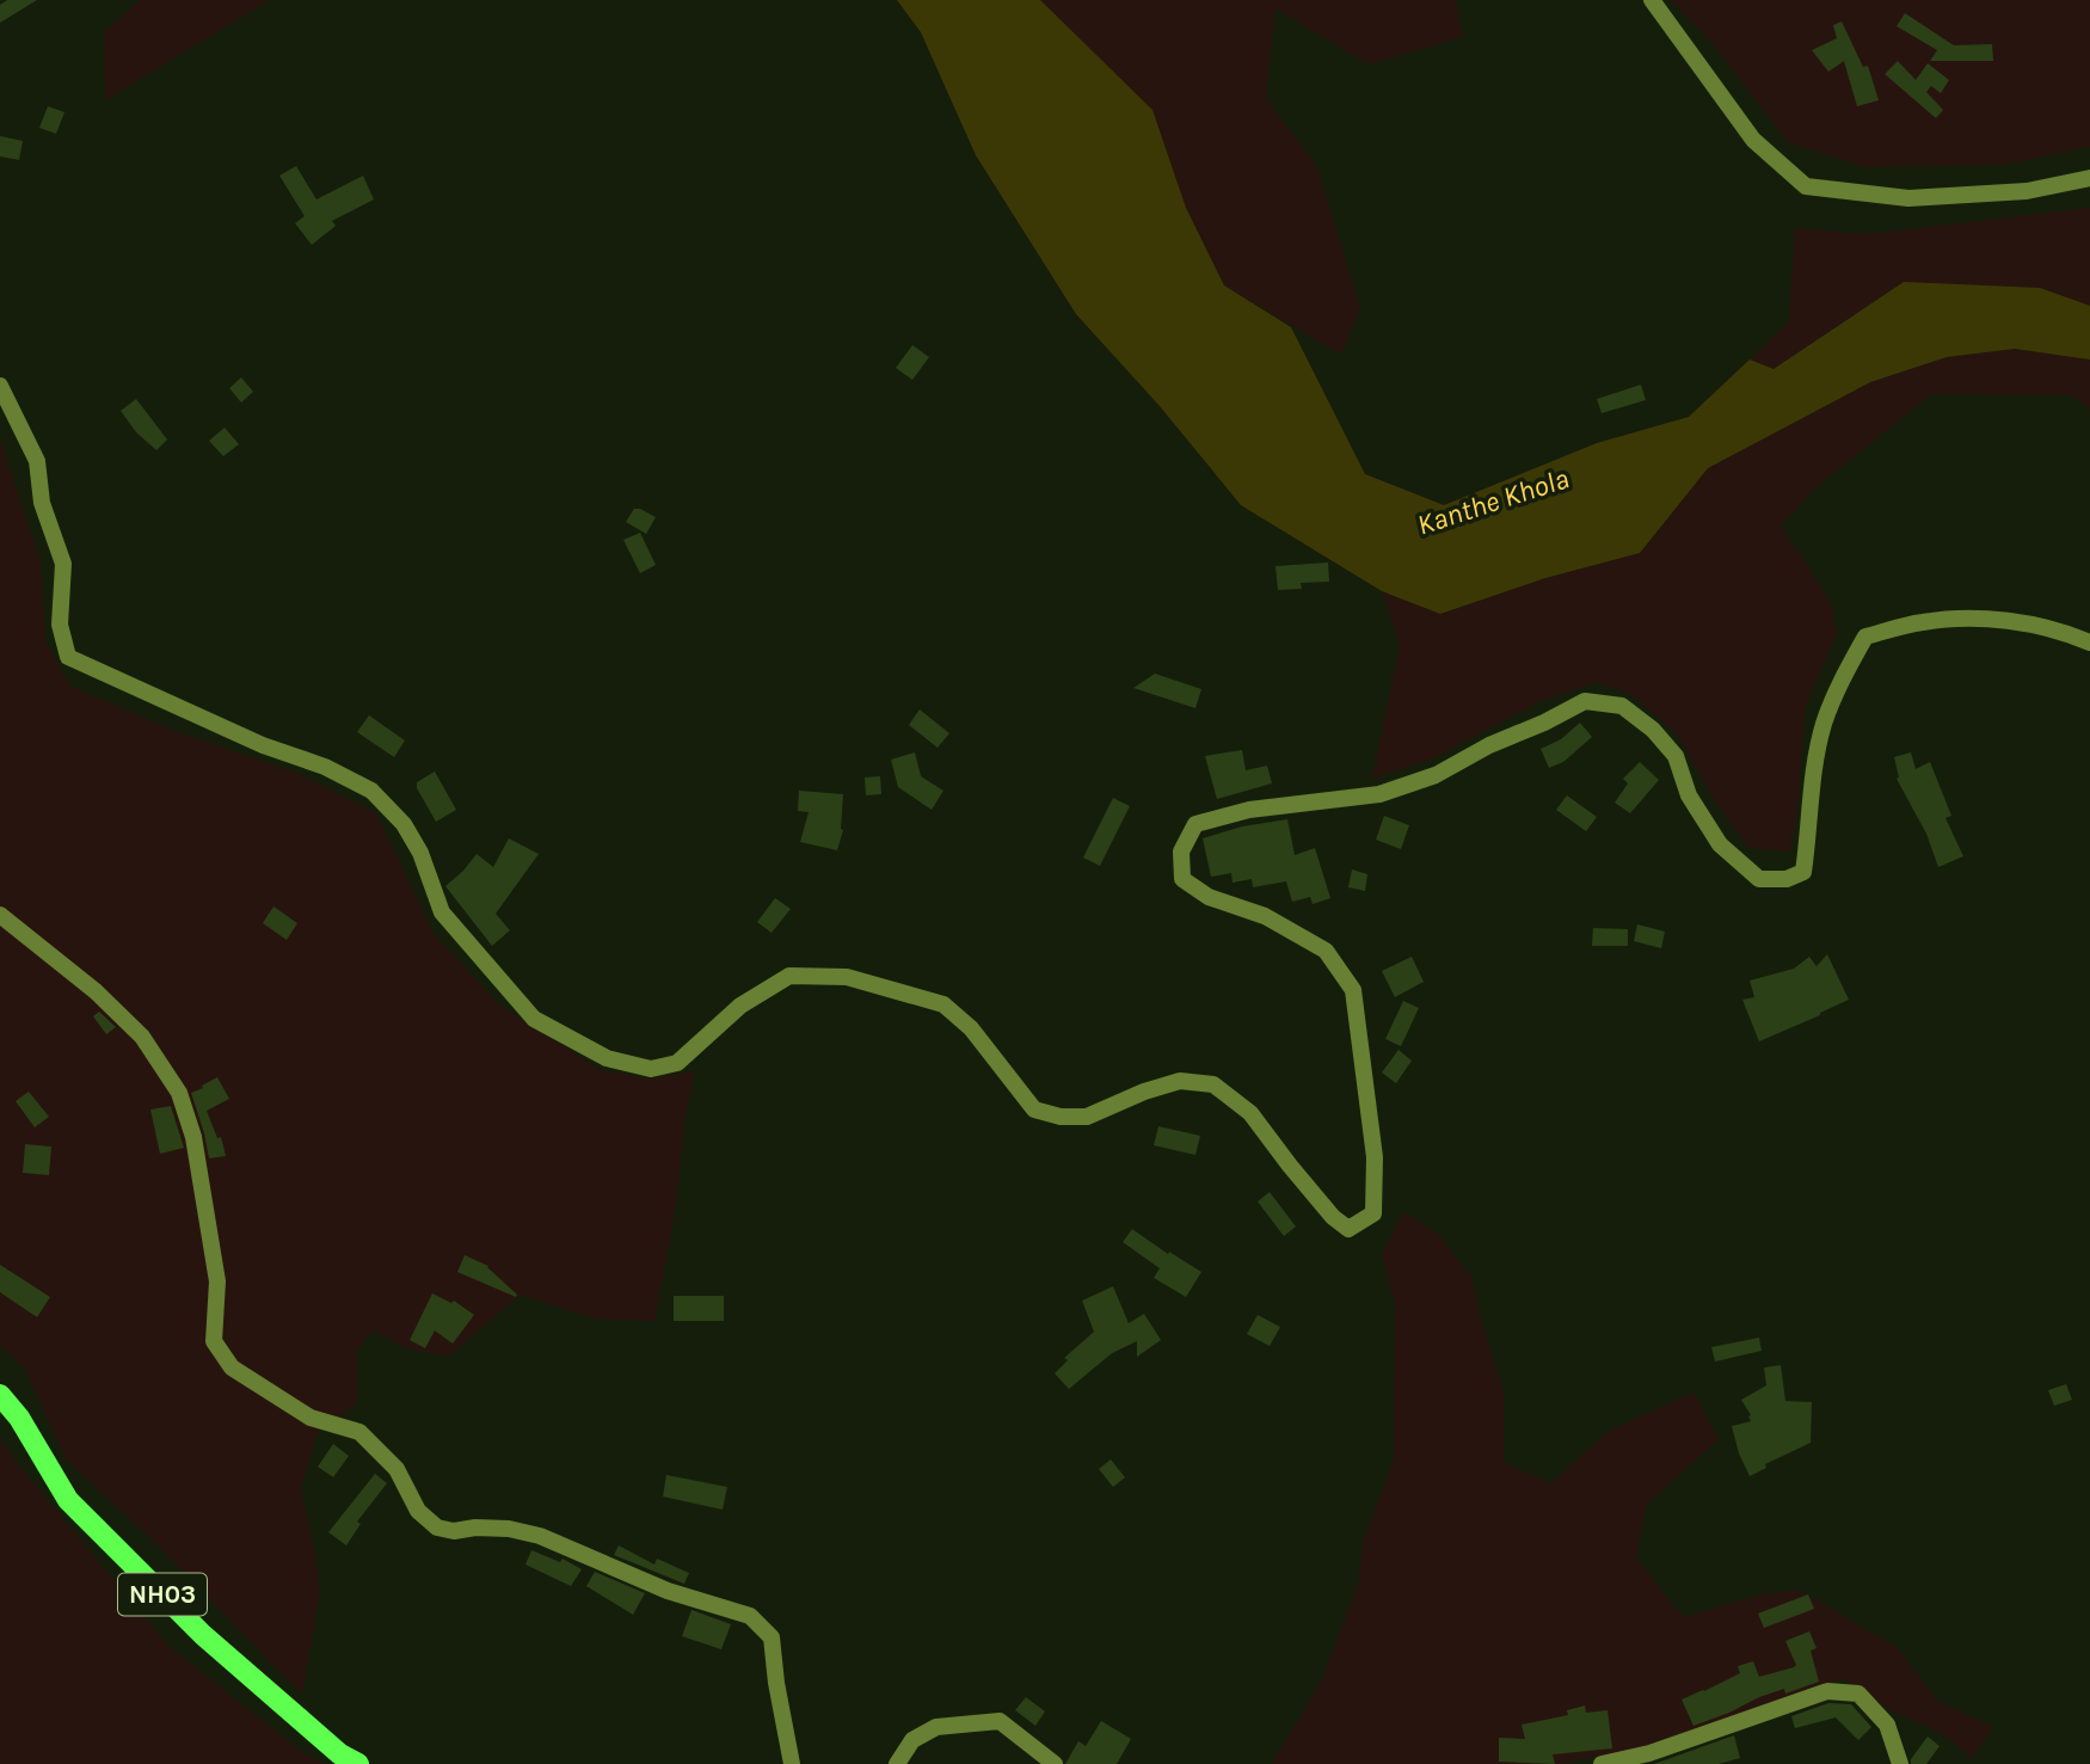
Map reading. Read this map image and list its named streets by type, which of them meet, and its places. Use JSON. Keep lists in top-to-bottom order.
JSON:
{
  "streets": {
    "main road": ["NH03"]
  },
  "water": ["Kanthe Khola"]
}
